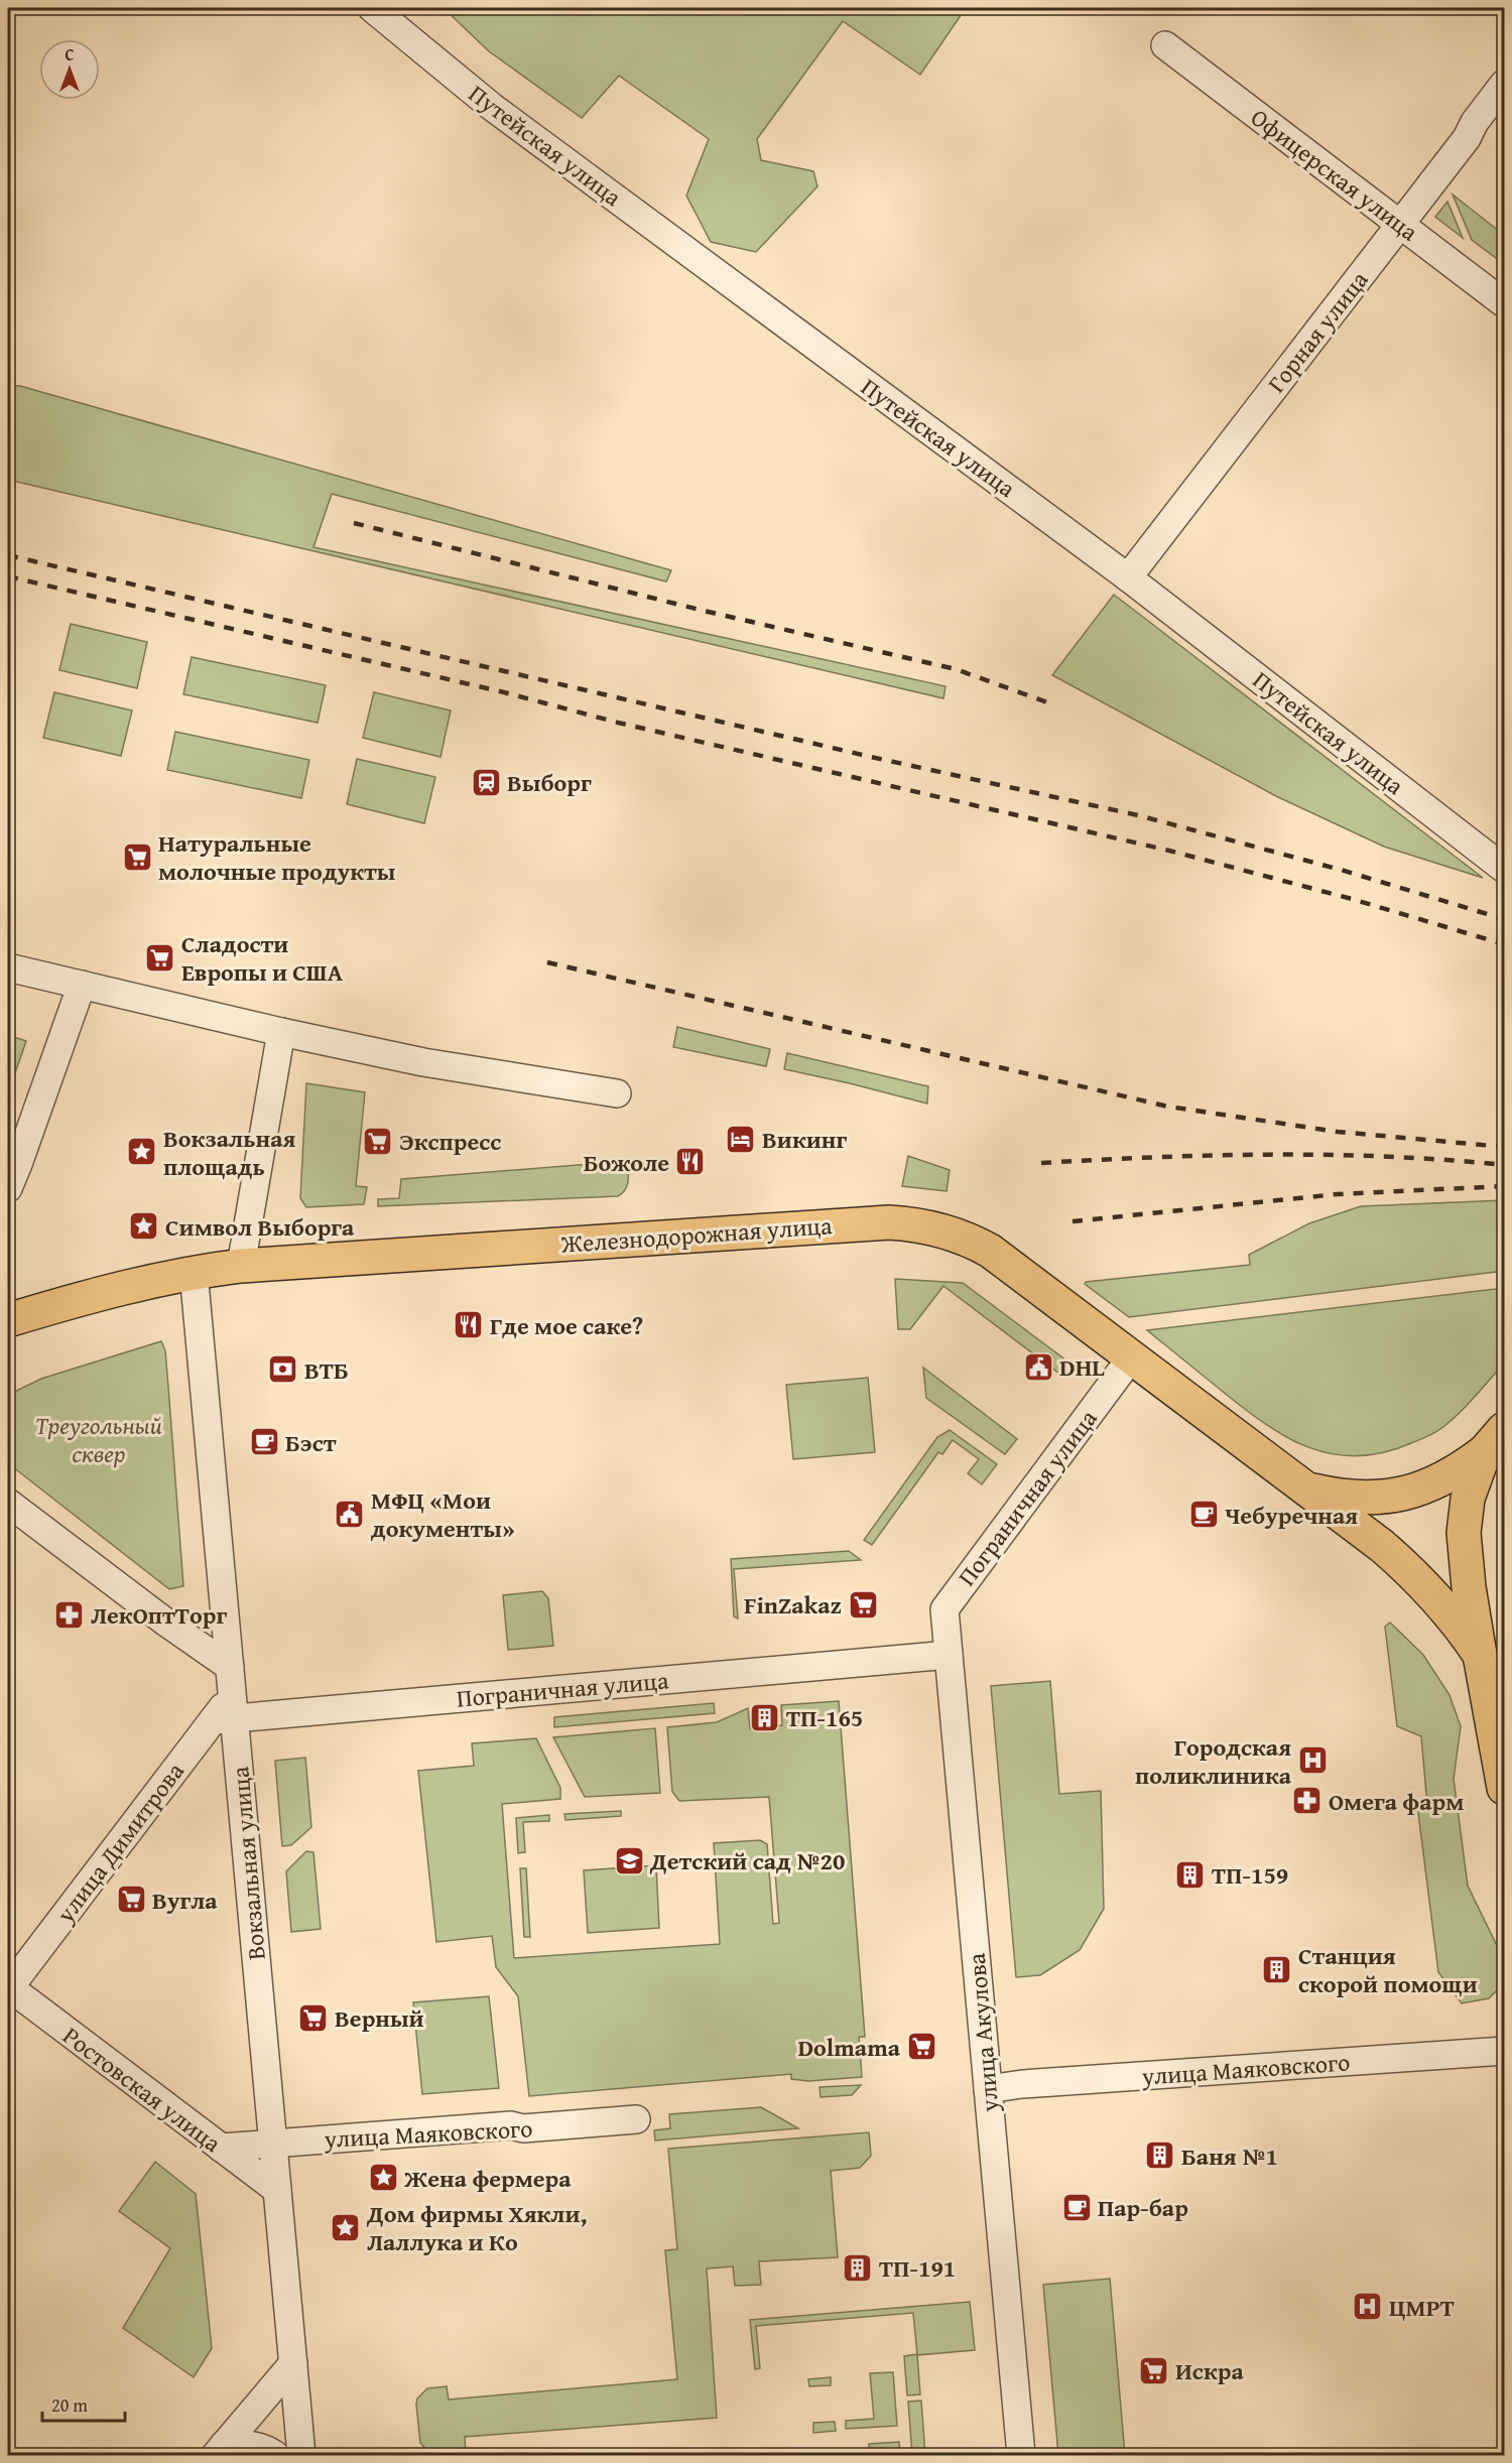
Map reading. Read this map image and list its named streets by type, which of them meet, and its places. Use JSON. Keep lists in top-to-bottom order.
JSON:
{
  "streets": {
    "main road": ["Железнодорожная улица"],
    "street": [
      "Путейская улица",
      "Офицерская улица",
      "Горная улица",
      "Пограничная улица",
      "улица Димитрова",
      "Вокзальная улица",
      "улица Акулова",
      "улица Маяковского",
      "Ростовская улица"
    ]
  },
  "crossings": [
    ["Путейская улица", "Горная улица"],
    ["Офицерская улица", "Горная улица"],
    ["Железнодорожная улица", "Пограничная улица"],
    ["Железнодорожная улица", "Вокзальная улица"],
    ["Пограничная улица", "улица Димитрова"],
    ["Пограничная улица", "Вокзальная улица"],
    ["Пограничная улица", "улица Акулова"],
    ["улица Димитрова", "Вокзальная улица"],
    ["улица Димитрова", "Ростовская улица"],
    ["Вокзальная улица", "улица Маяковского"],
    ["Вокзальная улица", "Ростовская улица"],
    ["улица Акулова", "улица Маяковского"],
    ["улица Маяковского", "Ростовская улица"]
  ],
  "parks": ["Треугольный сквер"],
  "places": {
    "station": ["Выборг"],
    "supermarket": [
      "Натуральные молочные продукты",
      "Сладости Европы и США",
      "Экспресс",
      "FinZakaz",
      "Вугла",
      "Верный",
      "Dolmama",
      "Искра"
    ],
    "hotel": ["Викинг"],
    "place": [
      "Вокзальная площадь",
      "Символ Выборга",
      "Жена фермера",
      "Дом фирмы Хякли, Лаллука и Ко"
    ],
    "restaurant": ["Божоле", "Где мое саке?"],
    "public building": ["DHL", "МФЦ «Мои документы»"],
    "bank": ["ВТБ"],
    "cafe": ["Бэст", "Чебуречная", "Пар-бар"],
    "pharmacy": ["ЛекОптТорг", "Омега фарм"],
    "building": [
      "ТП-165",
      "ТП-159",
      "Станция скорой помощи",
      "Баня №1",
      "ТП-191"
    ],
    "hospital": ["Городская поликлиника", "ЦМРТ"],
    "school or university": ["Детский сад №20"]
  },
  "scale_bar": "20 m",
  "north": "top"
}
